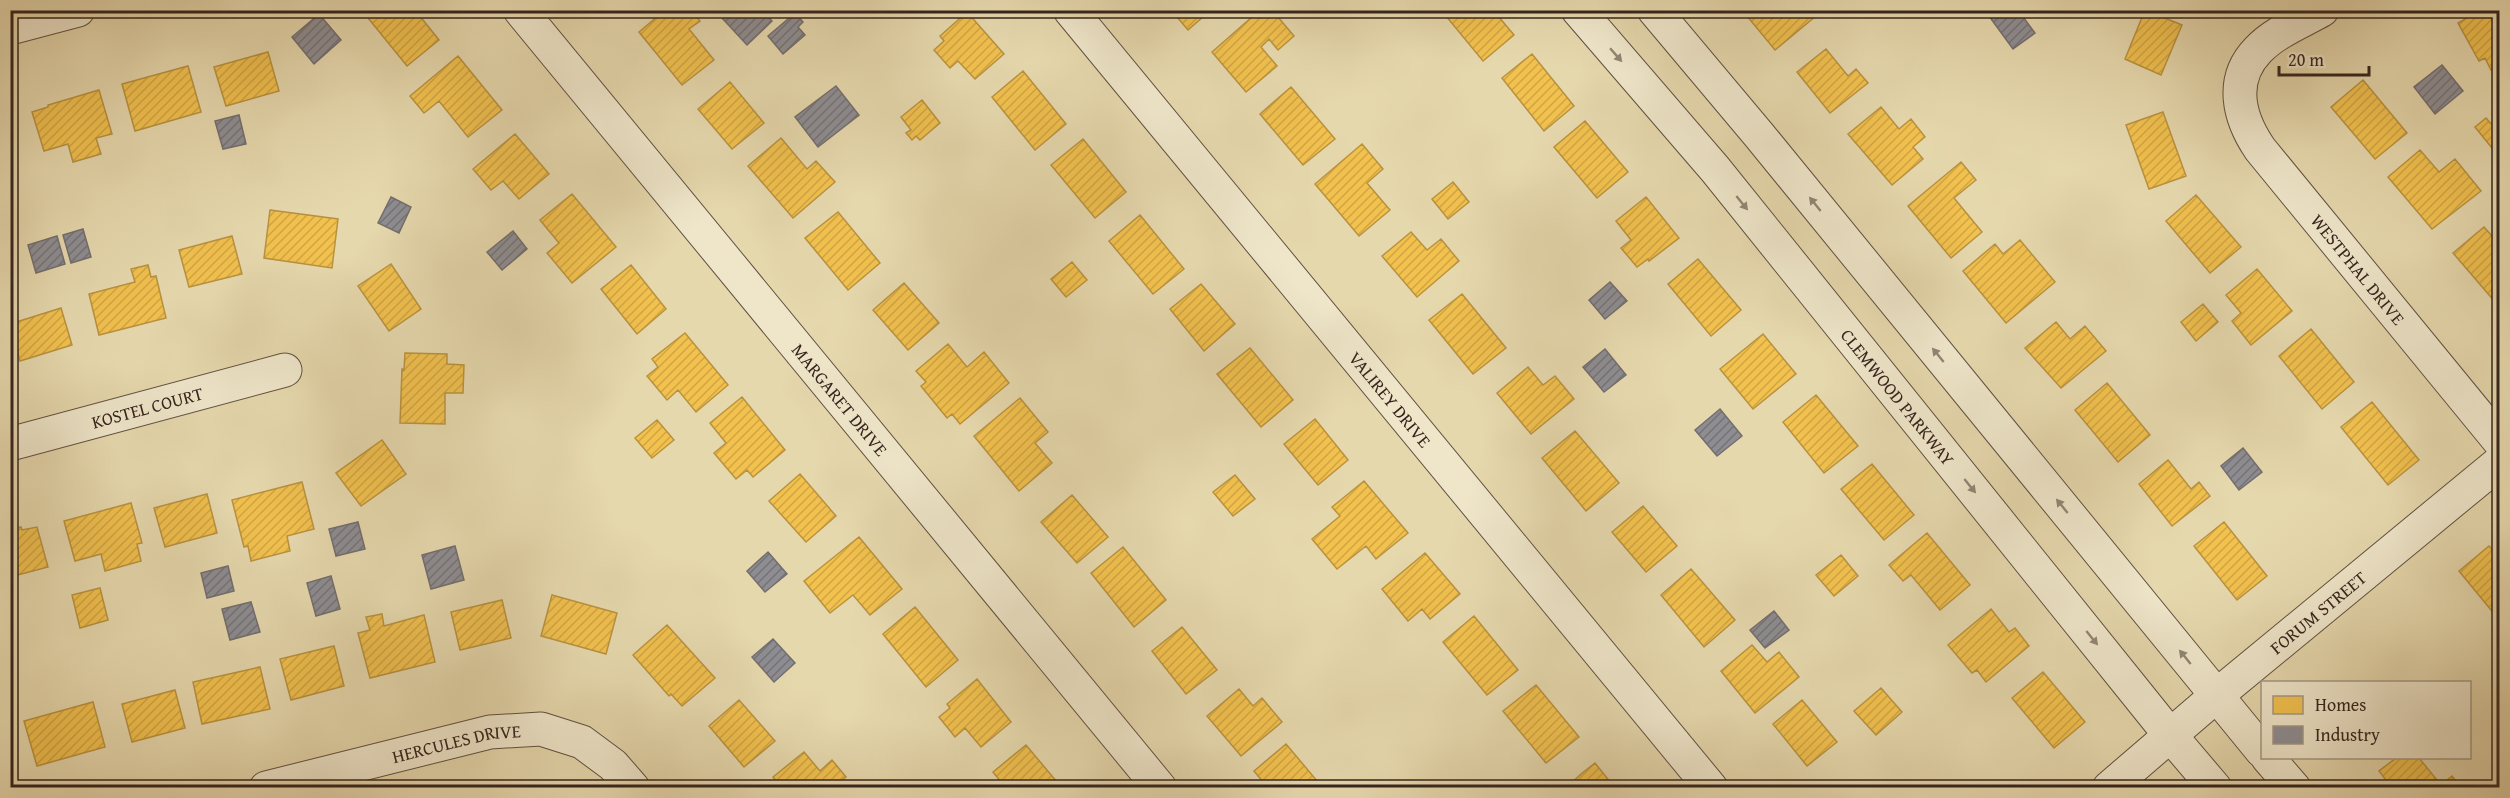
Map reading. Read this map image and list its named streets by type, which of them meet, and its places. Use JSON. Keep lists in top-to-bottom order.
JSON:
{
  "streets": {
    "street": [
      "WESTPHAL DRIVE",
      "CLEMWOOD PARKWAY",
      "MARGARET DRIVE",
      "VALIREY DRIVE",
      "KOSTEL COURT",
      "FORUM STREET",
      "HERCULES DRIVE"
    ]
  },
  "crossings": [
    ["CLEMWOOD PARKWAY", "FORUM STREET"]
  ],
  "legend": ["Homes", "Industry"],
  "scale_bar": "20 m"
}
